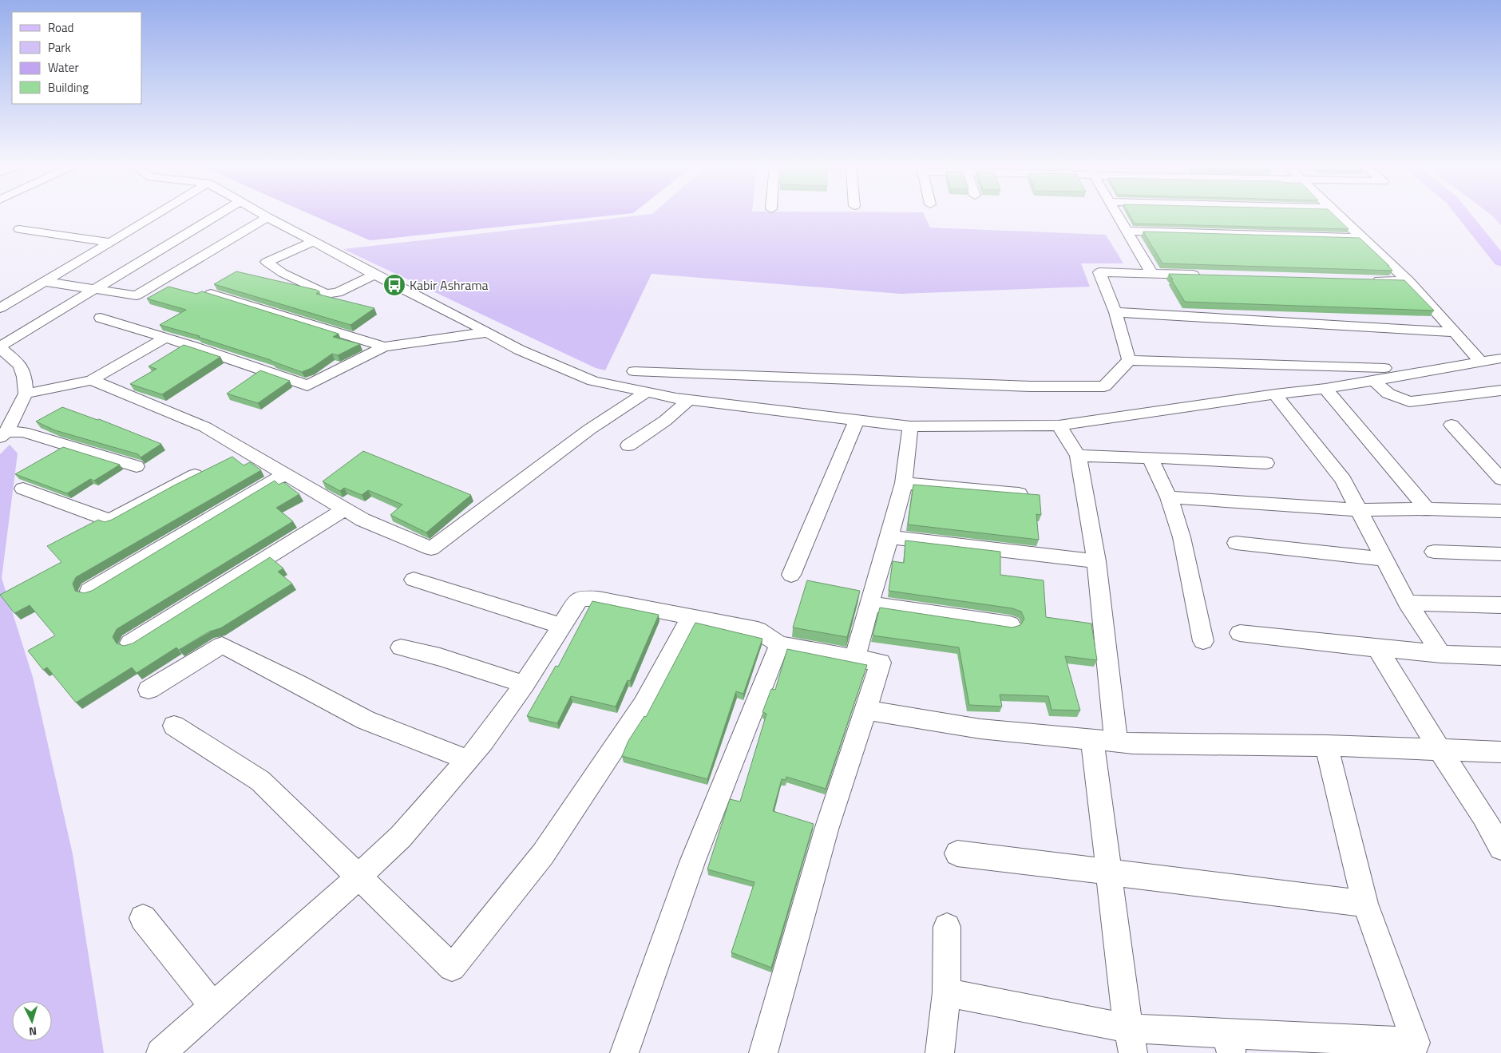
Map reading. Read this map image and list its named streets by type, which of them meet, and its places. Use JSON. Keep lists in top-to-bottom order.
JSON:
{
  "places": {
    "bus stop": ["Kabir Ashrama"]
  },
  "legend": [
    "Road",
    "Park",
    "Water",
    "Building"
  ],
  "north": "bottom"
}
